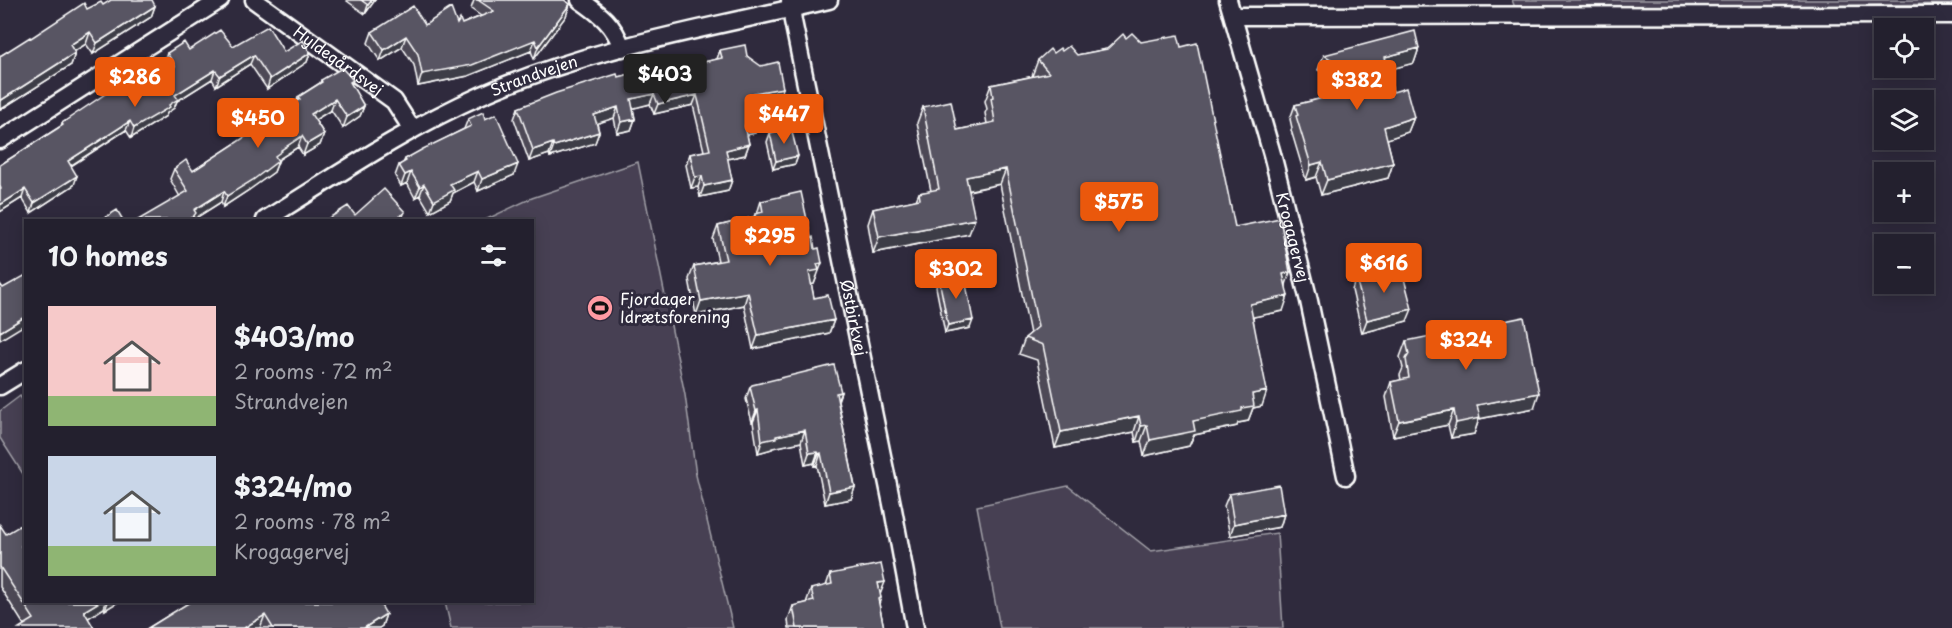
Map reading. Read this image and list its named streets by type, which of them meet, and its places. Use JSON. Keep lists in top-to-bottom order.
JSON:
{
  "streets": {
    "street": [
      "Hyldegårdsvej",
      "Strandvejen",
      "Krogagervej",
      "Østbirkvej"
    ]
  },
  "crossings": [
    ["Hyldegårdsvej", "Strandvejen"],
    ["Strandvejen", "Østbirkvej"]
  ],
  "places": {
    "sports": ["Fjordager Idrætsforening"]
  },
  "page": {
    "map_buttons": ["+", "−"],
    "price": [
      "$403",
      "$286",
      "$382",
      "$447",
      "$450",
      "$575",
      "$295",
      "$616",
      "$302",
      "$324"
    ],
    "heading": "10 homes",
    "list": [
      {
        "name": "$403/mo",
        "note": "2 rooms · 72 m² · Strandvejen"
      },
      {
        "name": "$324/mo",
        "note": "2 rooms · 78 m² · Krogagervej"
      }
    ]
  }
}
